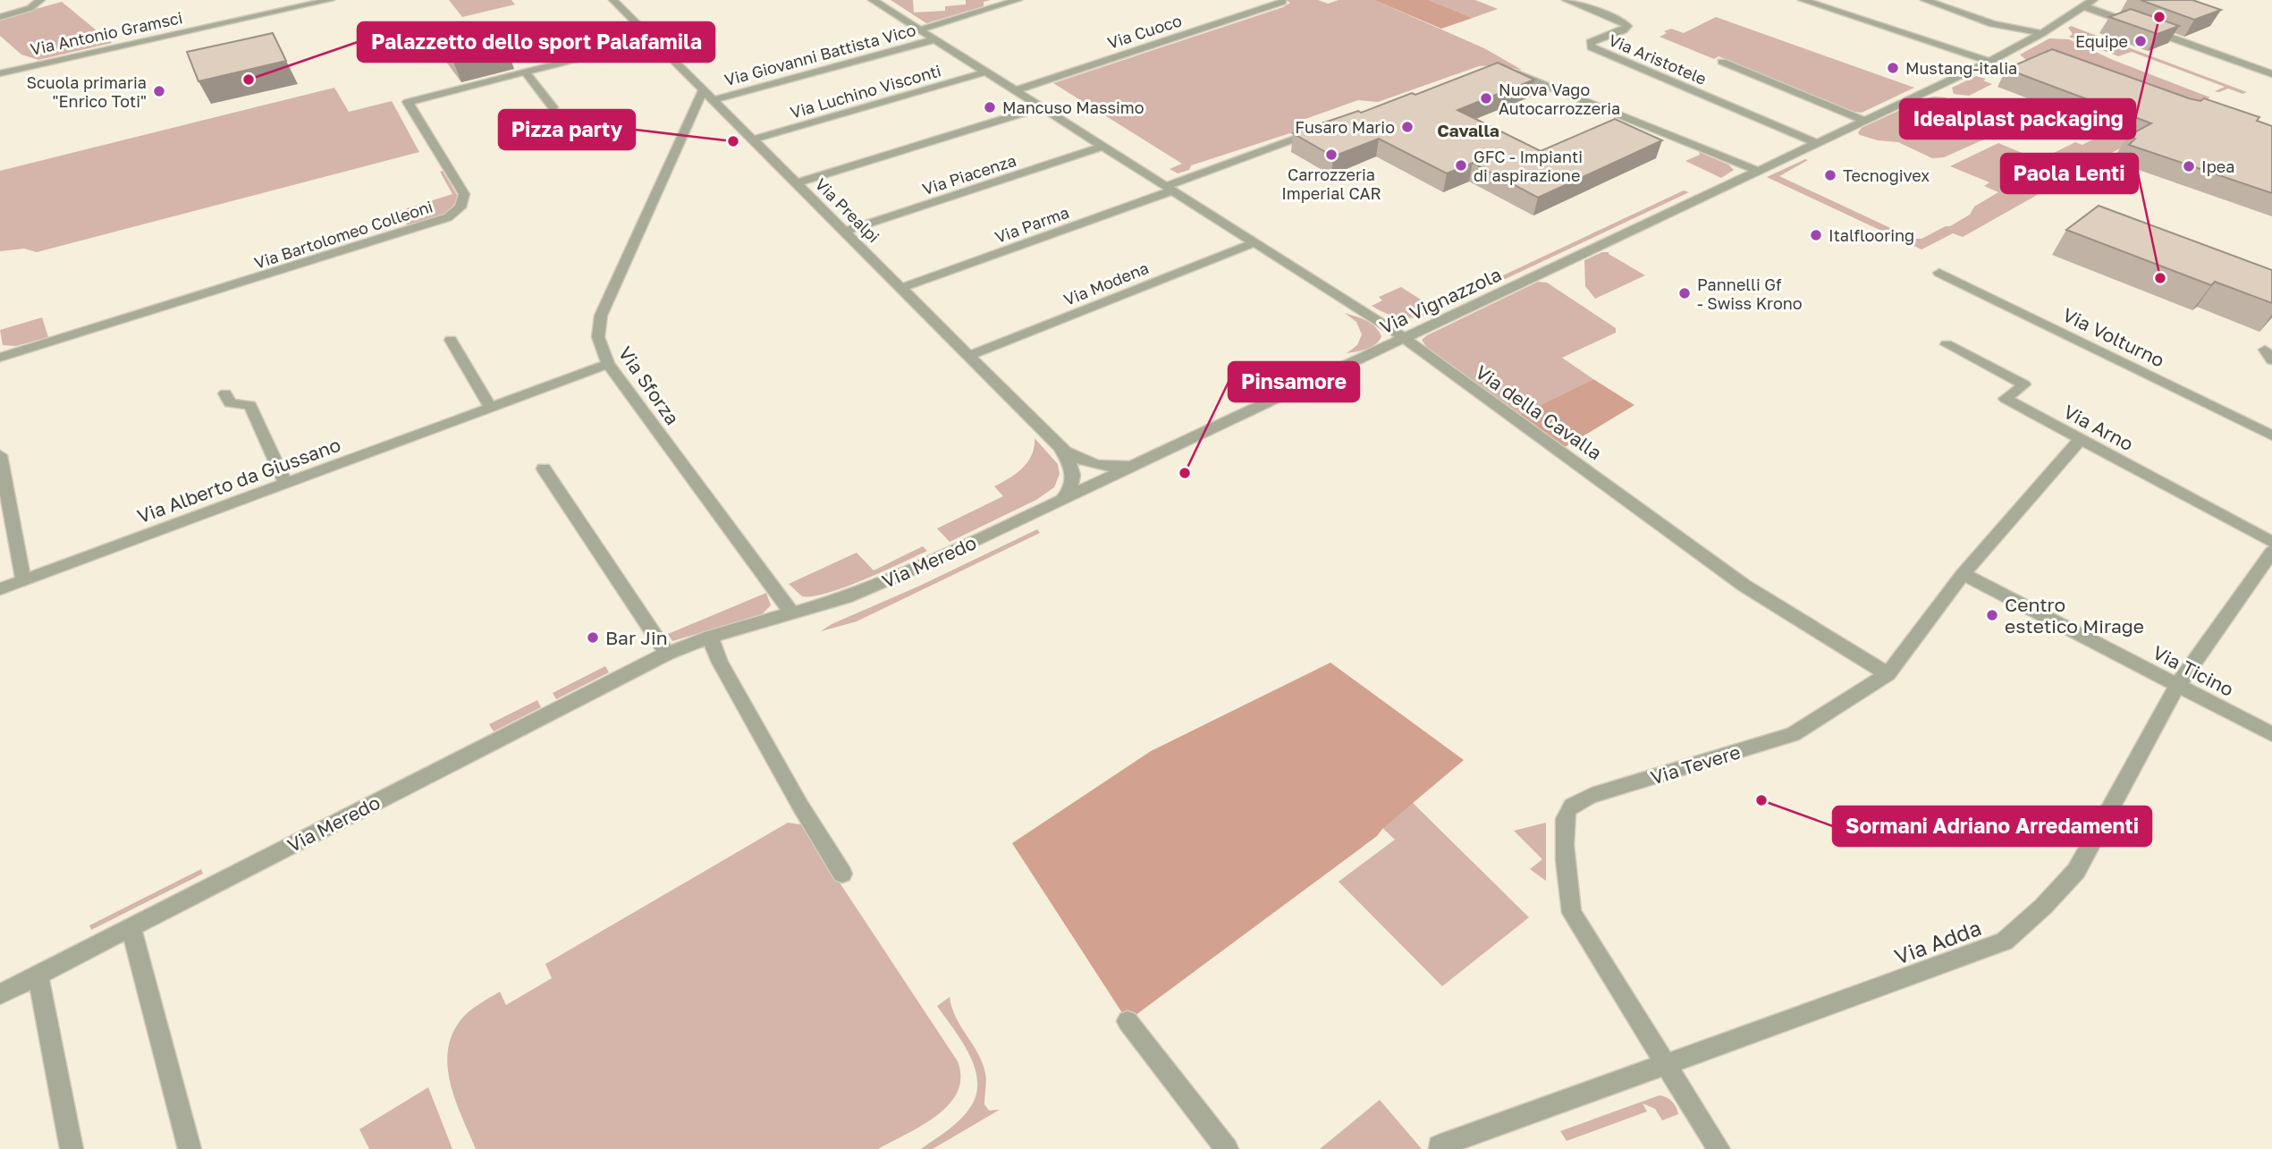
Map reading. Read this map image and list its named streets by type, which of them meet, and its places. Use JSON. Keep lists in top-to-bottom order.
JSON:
{
  "streets": {
    "street": [
      "Via Cuoco",
      "Via Antonio Gramsci",
      "Via Giovanni Battista Vico",
      "Via Aristotele",
      "Via Luchino Visconti",
      "Via Piacenza",
      "Via Prealpi",
      "Via Parma",
      "Via Bartolomeo Colleoni",
      "Via Modena",
      "Via Vignazzola",
      "Via Volturno",
      "Via Sforza",
      "Via della Cavalla",
      "Via Arno",
      "Via Alberto da Giussano",
      "Via Meredo",
      "Via Ticino",
      "Via Tevere",
      "Via Adda"
    ]
  },
  "crossings": [
    ["Via Cuoco", "Via della Cavalla"],
    ["Via Giovanni Battista Vico", "Via Prealpi"],
    ["Via Giovanni Battista Vico", "Via della Cavalla"],
    ["Via Aristotele", "Via Vignazzola"],
    ["Via Luchino Visconti", "Via Prealpi"],
    ["Via Luchino Visconti", "Via della Cavalla"],
    ["Via Piacenza", "Via Prealpi"],
    ["Via Piacenza", "Via della Cavalla"],
    ["Via Prealpi", "Via Parma"],
    ["Via Prealpi", "Via Bartolomeo Colleoni"],
    ["Via Prealpi", "Via Modena"],
    ["Via Prealpi", "Via Vignazzola"],
    ["Via Prealpi", "Via Sforza"],
    ["Via Prealpi", "Via Meredo"],
    ["Via Parma", "Via della Cavalla"],
    ["Via Modena", "Via della Cavalla"],
    ["Via Vignazzola", "Via della Cavalla"],
    ["Via Vignazzola", "Via Meredo"],
    ["Via Sforza", "Via Alberto da Giussano"],
    ["Via Sforza", "Via Meredo"],
    ["Via della Cavalla", "Via Tevere"],
    ["Via Arno", "Via Tevere"],
    ["Via Ticino", "Via Tevere"],
    ["Via Ticino", "Via Adda"],
    ["Via Tevere", "Via Adda"]
  ],
  "districts": ["Cavalla"],
  "places": [
    "Idealplast packaging",
    "Equipe",
    "Mustang-italia",
    "Palazzetto dello sport Palafamila",
    "Scuola primaria \"Enrico Toti\"",
    "Nuova Vago Autocarrozzeria",
    "Mancuso Massimo",
    "Fusaro Mario",
    "Pizza party",
    "Carrozzeria Imperial CAR",
    "GFC - Impianti di aspirazione",
    "Ipea",
    "Tecnogivex",
    "Italflooring",
    "Paola Lenti",
    "Pannelli Gf - Swiss Krono",
    "Pinsamore",
    "Centro estetico Mirage",
    "Bar Jin",
    "Sormani Adriano Arredamenti"
  ]
}
